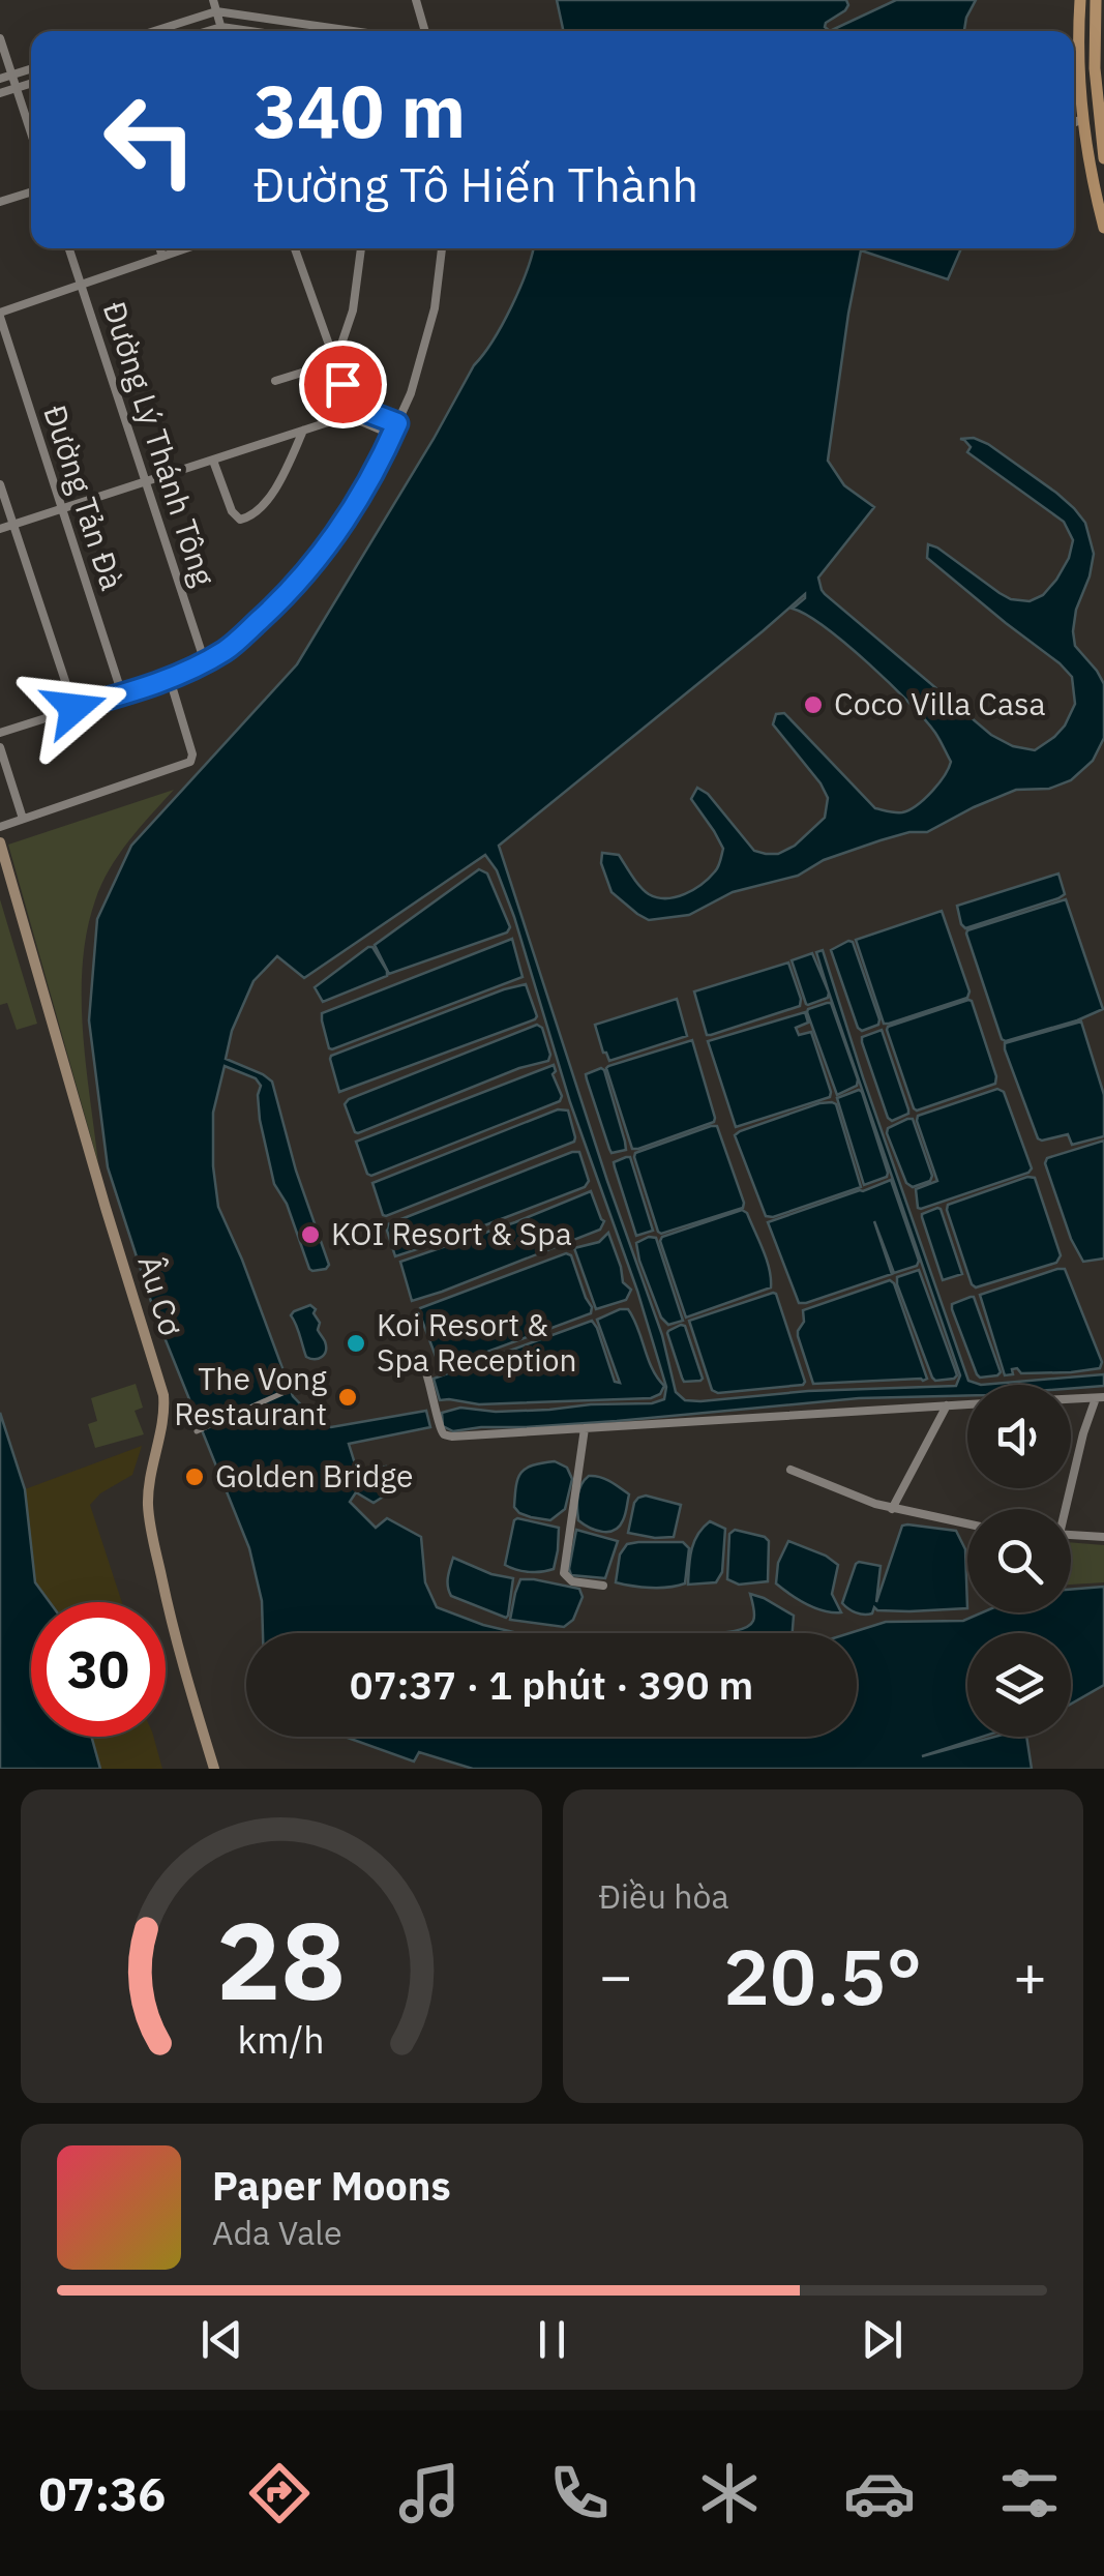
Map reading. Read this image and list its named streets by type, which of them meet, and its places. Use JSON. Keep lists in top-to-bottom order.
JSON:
{
  "streets": {
    "main road": ["Âu Cơ"],
    "street": ["Đường Lý Thánh Tông", "Đường Tản Đà"]
  },
  "places": [
    "Coco Villa Casa",
    "KOI Resort & Spa",
    "Koi Resort & Spa Reception",
    "The Vong Restaurant",
    "Golden Bridge"
  ],
  "page": {
    "turn": ["340 m", "Đường Tô Hiến Thành"],
    "limit": "30",
    "trip": "07:37 · 1 phút · 390 m",
    "tile": "Điều hòa",
    "heat": ["−", "20.5°", "+"],
    "song": ["Paper Moons", "Ada Vale"],
    "tabs": "07:36",
    "gauge": ["28", "km/h"]
  }
}
